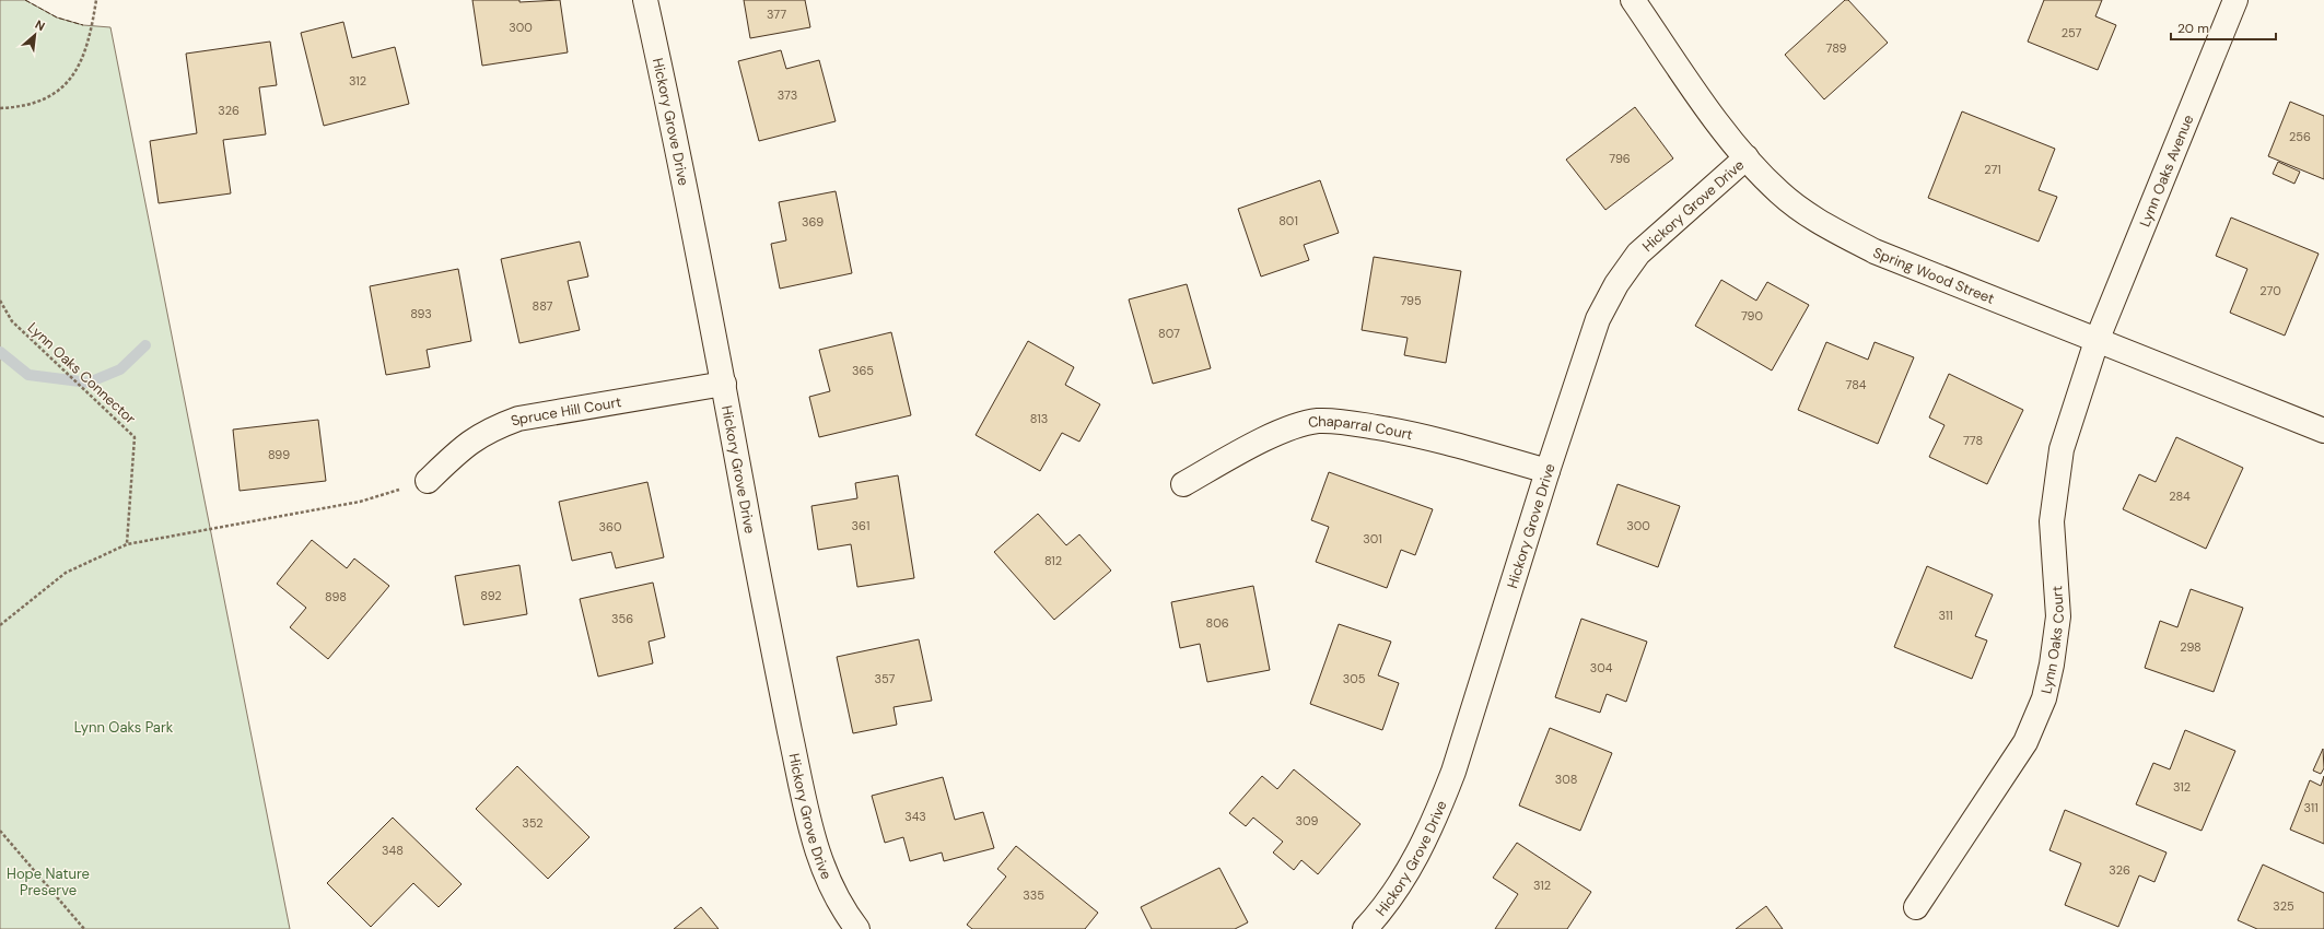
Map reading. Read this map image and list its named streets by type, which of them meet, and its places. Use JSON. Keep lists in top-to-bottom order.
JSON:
{
  "streets": {
    "street": [
      "Hickory Grove Drive",
      "Lynn Oaks Avenue",
      "Spring Wood Street",
      "Spruce Hill Court",
      "Chaparral Court",
      "Lynn Oaks Court"
    ],
    "path": ["Lynn Oaks Connector"]
  },
  "crossings": [
    ["Hickory Grove Drive", "Spring Wood Street"],
    ["Hickory Grove Drive", "Spruce Hill Court"],
    ["Hickory Grove Drive", "Chaparral Court"],
    ["Lynn Oaks Avenue", "Spring Wood Street"],
    ["Lynn Oaks Avenue", "Lynn Oaks Court"],
    ["Spring Wood Street", "Lynn Oaks Court"]
  ],
  "parks": ["Lynn Oaks Park", "Hope Nature Preserve"],
  "house_numbers": [
    "377",
    "300",
    "257",
    "789",
    "312",
    "373",
    "326",
    "256",
    "796",
    "271",
    "801",
    "369",
    "270",
    "795",
    "887",
    "893",
    "790",
    "807",
    "365",
    "784",
    "813",
    "778",
    "899",
    "284",
    "361",
    "300",
    "360",
    "301",
    "812",
    "892",
    "898",
    "311",
    "356",
    "806",
    "298",
    "304",
    "357",
    "305",
    "308",
    "312",
    "311",
    "343",
    "309",
    "352",
    "348",
    "326",
    "312",
    "335",
    "325"
  ],
  "scale_bar": "20 m",
  "north": "top right"
}
